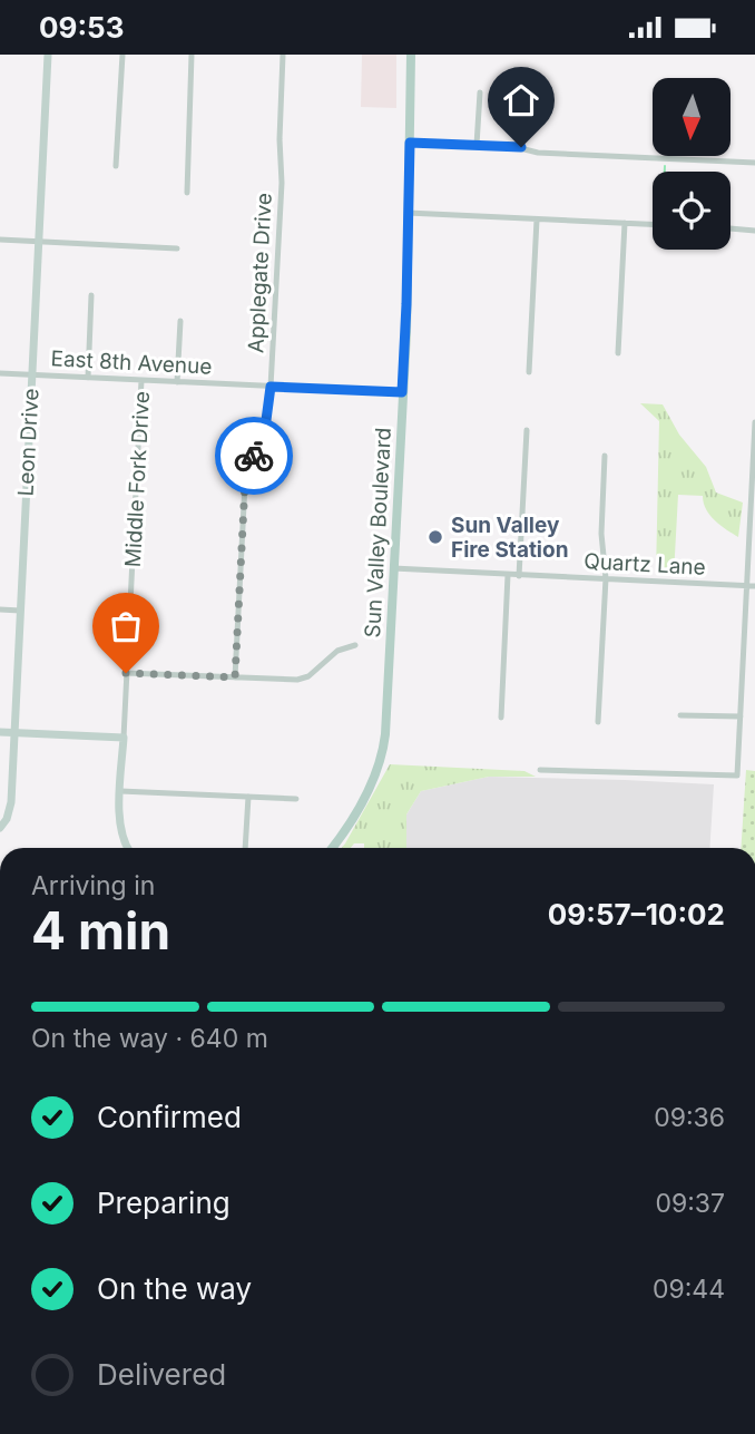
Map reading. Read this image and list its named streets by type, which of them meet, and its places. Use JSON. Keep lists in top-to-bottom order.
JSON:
{
  "streets": {
    "main road": ["Sun Valley Boulevard"],
    "street": [
      "Applegate Drive",
      "East 8th Avenue",
      "Leon Drive",
      "Middle Fork Drive",
      "Quartz Lane"
    ]
  },
  "crossings": [
    ["Applegate Drive", "East 8th Avenue"],
    ["East 8th Avenue", "Leon Drive"],
    ["East 8th Avenue", "Middle Fork Drive"],
    ["East 8th Avenue", "Sun Valley Boulevard"],
    ["Sun Valley Boulevard", "Quartz Lane"]
  ],
  "places": ["Sun Valley Fire Station"],
  "north": "bottom",
  "page": {
    "status": "09:53",
    "heading": ["4 min", "Arriving in", "09:57–10:02"],
    "bar": "On the way · 640 m",
    "list": [
      ["Confirmed", "09:36"],
      ["Preparing", "09:37"],
      ["On the way", "09:44"],
      "Delivered"
    ]
  }
}
